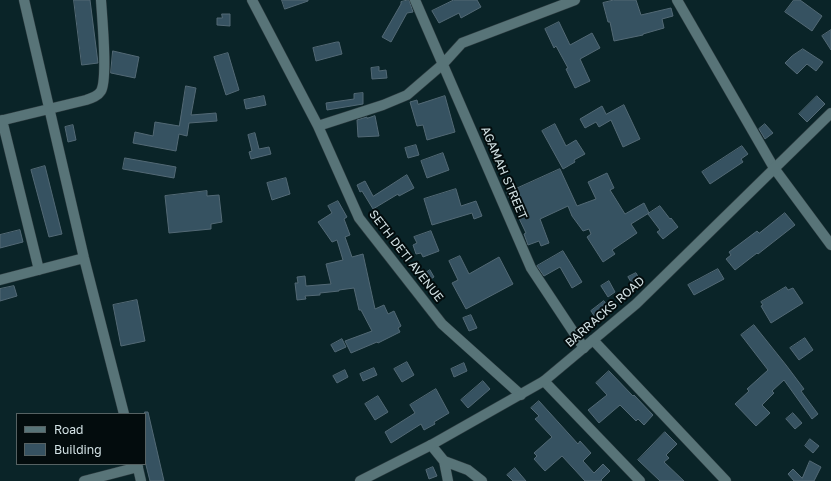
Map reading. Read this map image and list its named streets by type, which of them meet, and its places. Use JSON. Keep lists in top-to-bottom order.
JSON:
{
  "streets": {
    "street": ["AGAMAH STREET", "SETH DETI AVENUE", "BARRACKS ROAD"]
  },
  "crossings": [
    ["AGAMAH STREET", "BARRACKS ROAD"],
    ["SETH DETI AVENUE", "BARRACKS ROAD"]
  ],
  "legend": ["Road", "Building"]
}
